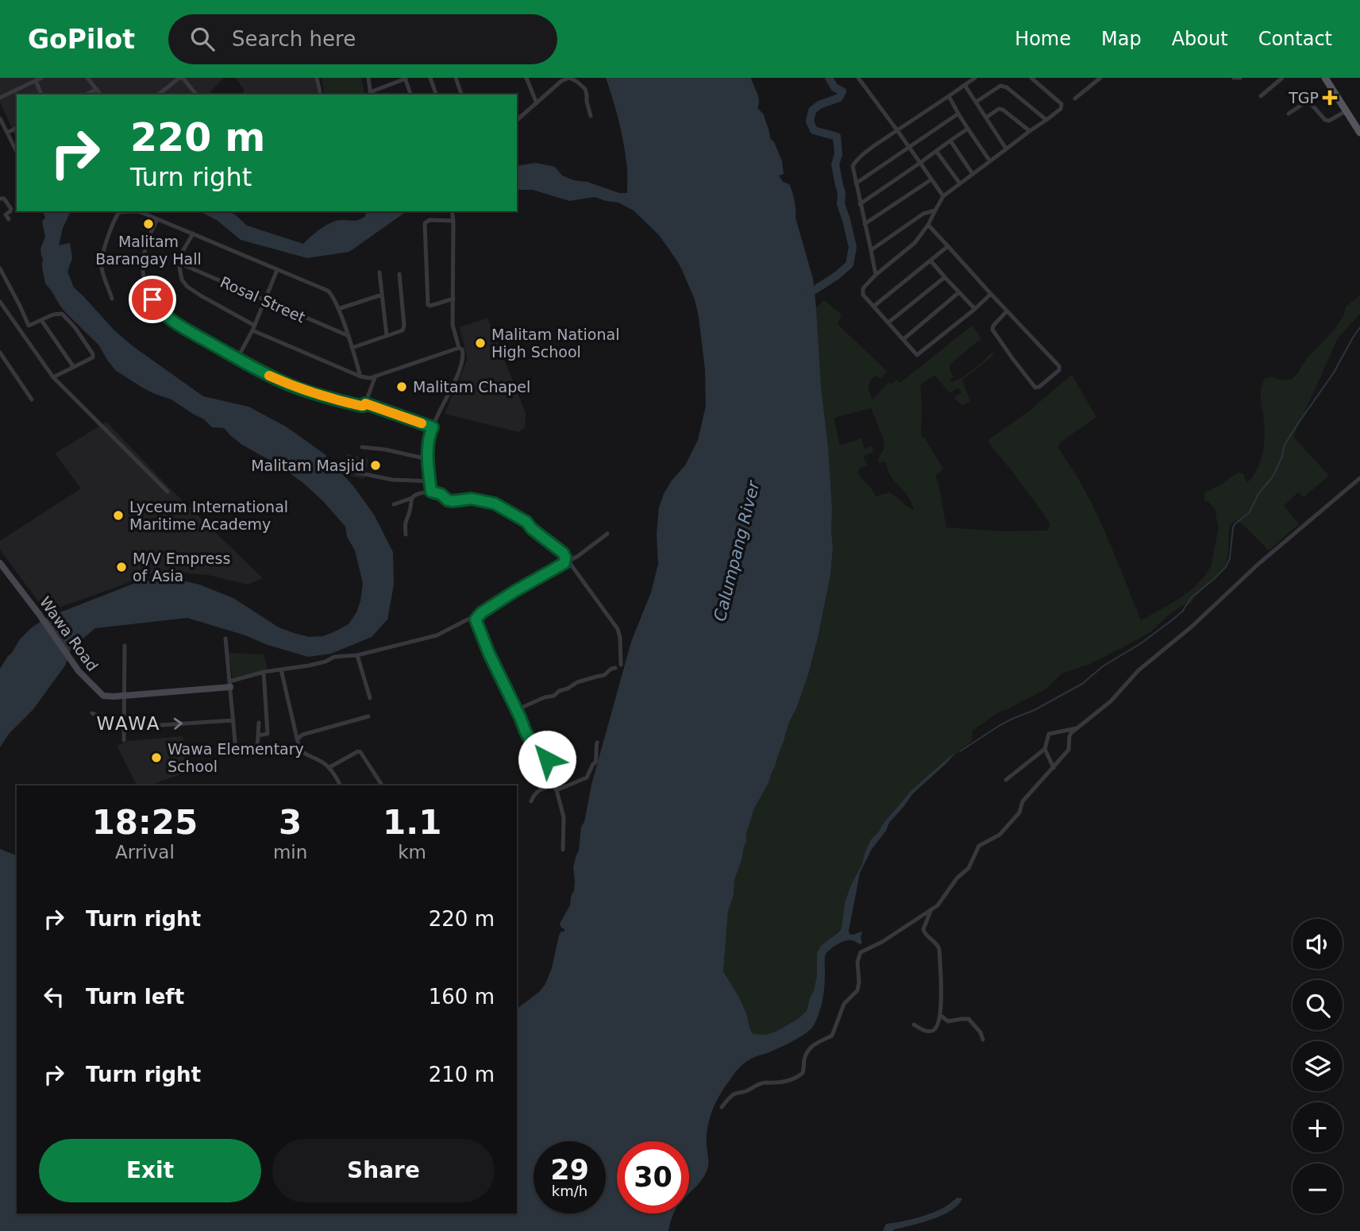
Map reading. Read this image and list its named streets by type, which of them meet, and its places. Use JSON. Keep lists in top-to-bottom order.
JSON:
{
  "streets": {
    "street": ["Rosal Street", "Wawa Road"]
  },
  "districts": ["WAWA"],
  "water": ["Calumpang River"],
  "places": {
    "health": ["TGP"],
    "other": [
      "Malitam Barangay Hall",
      "Malitam National High School",
      "Malitam Chapel",
      "Malitam Masjid",
      "Lyceum International Maritime Academy",
      "M/V Empress of Asia",
      "Wawa Elementary School"
    ]
  },
  "page": {
    "header": "GoPilot",
    "search": "Search here",
    "nav": [
      "Home",
      "Map",
      "About",
      "Contact"
    ],
    "turn": ["220 m", "Turn right"],
    "eta": [
      "18:25",
      "Arrival",
      "3",
      "min",
      "1.1",
      "km"
    ],
    "list": [
      {
        "name": "Turn right",
        "value": "220 m"
      },
      {
        "name": "Turn left",
        "value": "160 m"
      },
      {
        "name": "Turn right",
        "value": "210 m"
      }
    ],
    "map_buttons": ["+", "−"],
    "buttons": ["Exit", "Share"],
    "speed": "29 km/h",
    "limit": "30"
  }
}
